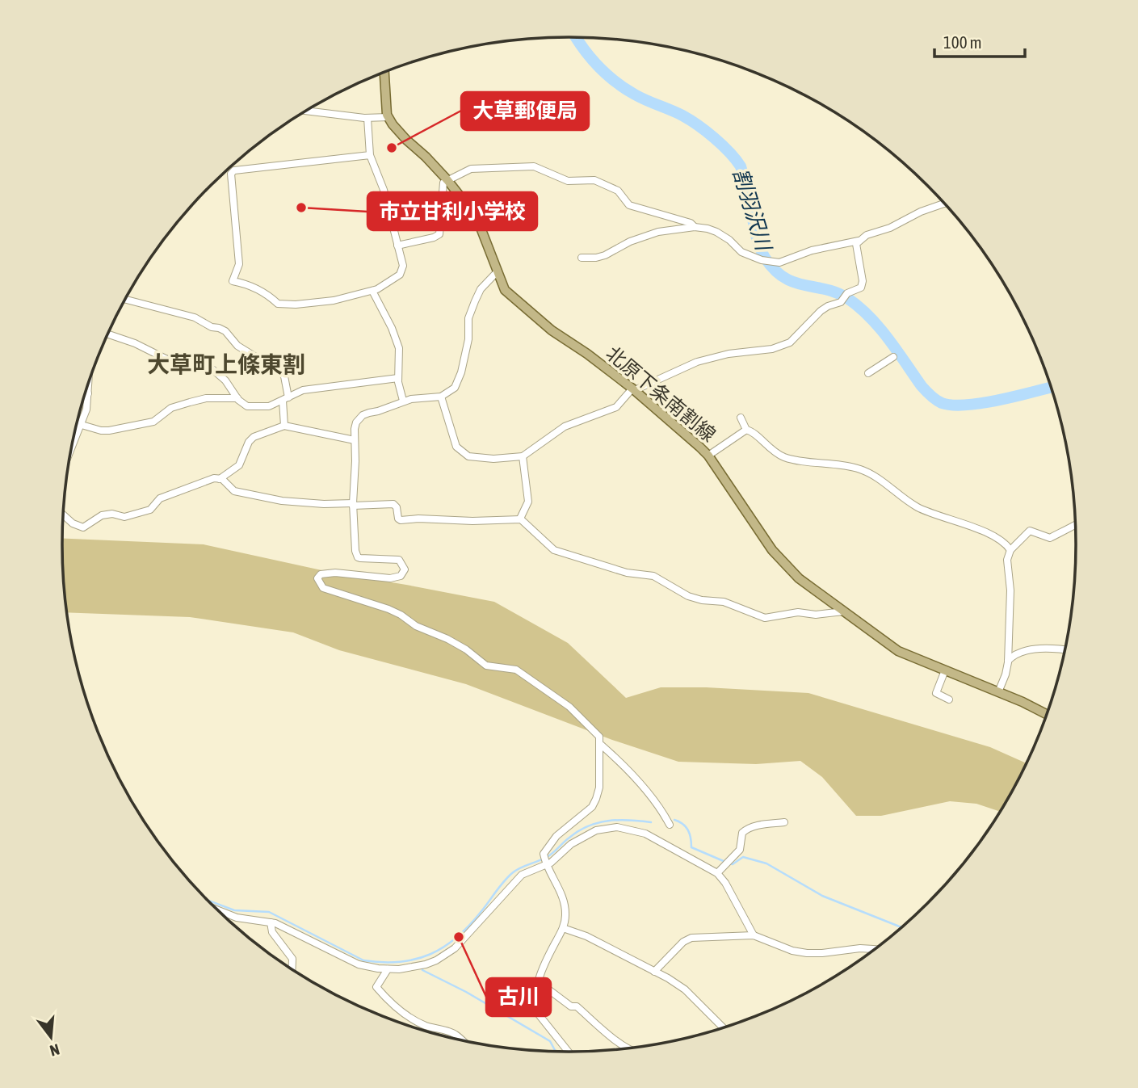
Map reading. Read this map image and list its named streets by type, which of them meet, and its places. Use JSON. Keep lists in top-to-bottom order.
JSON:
{
  "streets": {
    "main road": ["北原下条南割線"]
  },
  "districts": ["大草町上條東割"],
  "water": ["割羽沢川"],
  "places": ["大草郵便局", "市立甘利小学校", "古川"],
  "scale_bar": "100 m",
  "north": "bottom"
}
